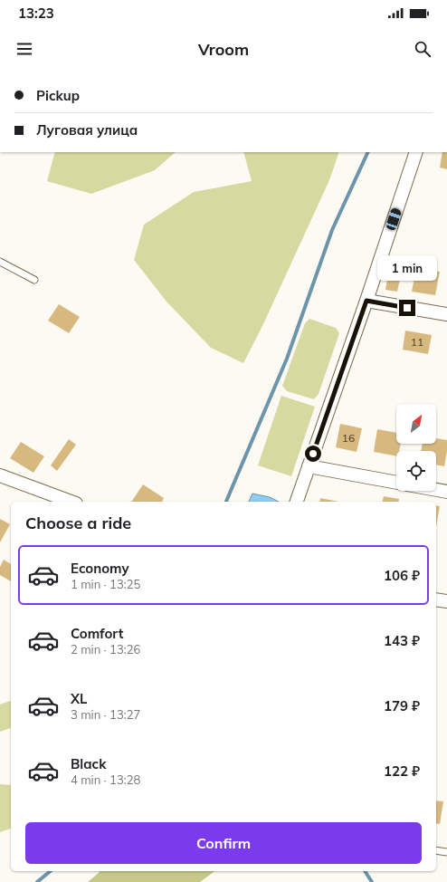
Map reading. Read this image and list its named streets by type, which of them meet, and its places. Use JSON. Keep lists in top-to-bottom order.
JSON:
{
  "house_numbers": ["11", "16"],
  "north": "top right",
  "page": {
    "status": "13:23",
    "header": "Vroom",
    "banner": ["Pickup", "Луговая улица"],
    "bubble": "1 min",
    "heading": "Choose a ride",
    "list": [
      {
        "name": "Economy",
        "note": "1 min · 13:25",
        "value": "106 ₽"
      },
      {
        "name": "Comfort",
        "note": "2 min · 13:26",
        "value": "143 ₽"
      },
      {
        "name": "XL",
        "note": "3 min · 13:27",
        "value": "179 ₽"
      },
      {
        "name": "Black",
        "note": "4 min · 13:28",
        "value": "122 ₽"
      }
    ],
    "buttons": "Confirm"
  }
}
